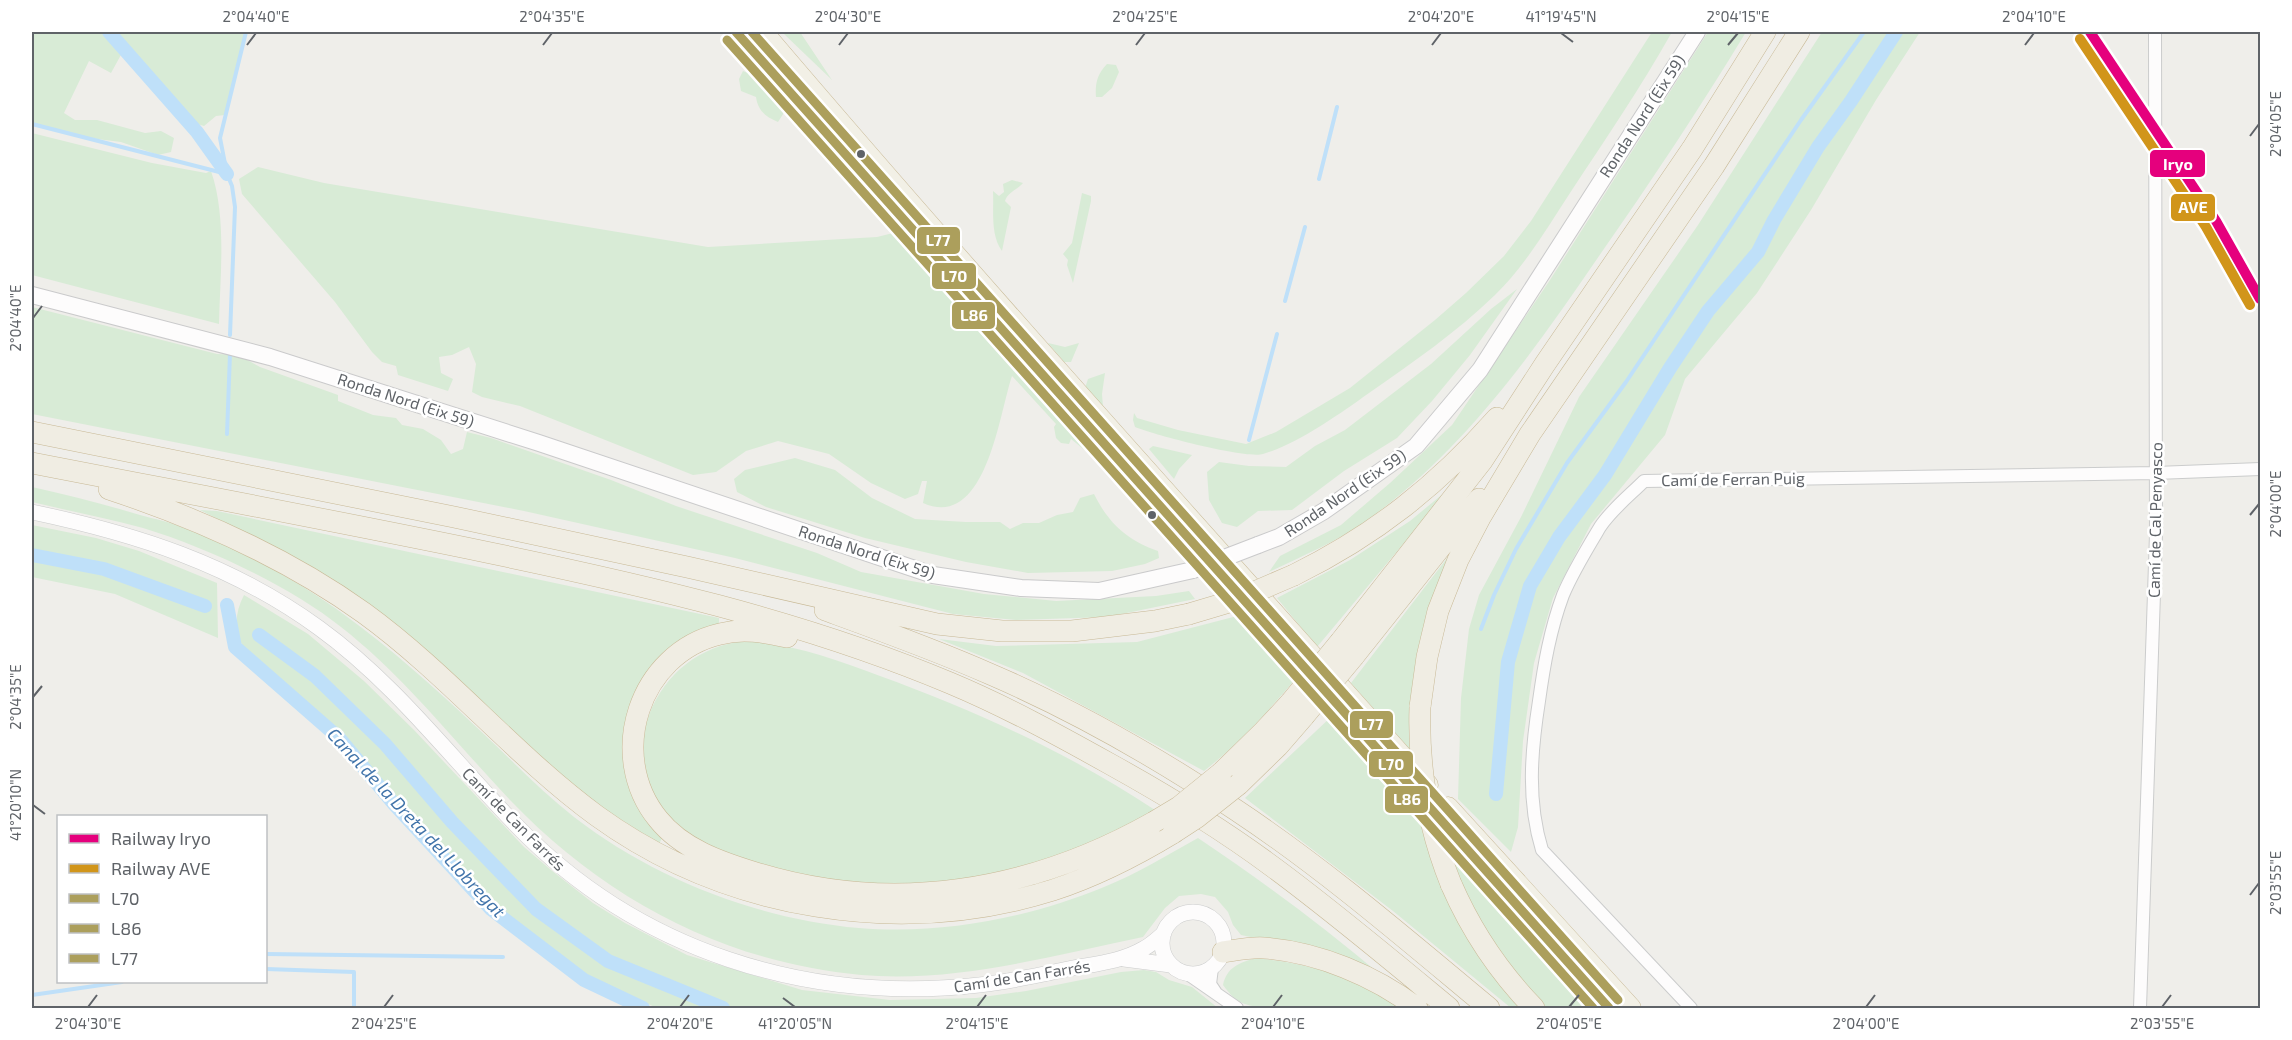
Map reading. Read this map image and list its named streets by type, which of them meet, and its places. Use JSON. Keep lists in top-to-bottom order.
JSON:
{
  "streets": {
    "main road": ["Ronda Nord (Eix 59)"],
    "street": ["Camí de Ferran Puig", "Camí de Cal Penyasco", "Camí de Can Farrés"]
  },
  "crossings": [
    ["Camí de Ferran Puig", "Camí de Cal Penyasco"]
  ],
  "water": ["Canal de la Dreta del Llobregat"],
  "lines": [
    "rail line Iryo",
    "transit line L70",
    "transit line L77",
    "rail line AVE",
    "transit line L86"
  ],
  "legend": [
    "Railway Iryo",
    "Railway AVE",
    "L70",
    "L86",
    "L77"
  ],
  "coordinates": [
    "2°04'40\"E",
    "2°04'35\"E",
    "2°04'30\"E",
    "2°04'25\"E",
    "2°04'20\"E",
    "41°19'45\"N",
    "2°04'15\"E",
    "2°04'10\"E",
    "2°04'05\"E",
    "2°04'00\"E",
    "41°20'10\"N",
    "2°03'55\"E",
    "41°20'05\"N"
  ]
}
